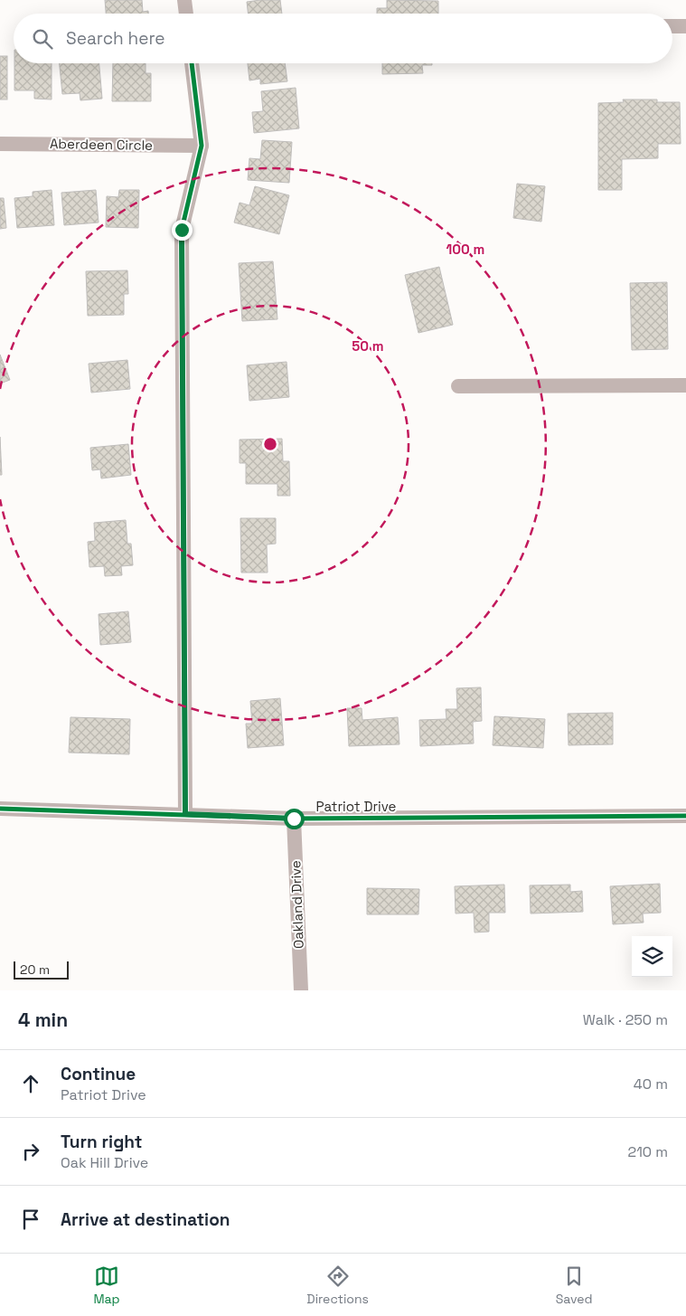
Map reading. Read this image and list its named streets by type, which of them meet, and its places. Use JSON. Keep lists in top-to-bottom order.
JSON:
{
  "streets": {
    "street": ["Aberdeen Circle", "Patriot Drive", "Oakland Drive"]
  },
  "crossings": [
    ["Patriot Drive", "Oakland Drive"]
  ],
  "scale_bar": "20 m",
  "page": {
    "search": "Search here",
    "scale": "20 m",
    "heading": ["4 min", "Walk · 250 m"],
    "list": [
      ["Continue", "Patriot Drive", "40 m"],
      ["Turn right", "Oak Hill Drive", "210 m"],
      "Arrive at destination"
    ],
    "nav": ["Map", "Directions", "Saved"]
  },
  "rings": ["100 m", "50 m"]
}
